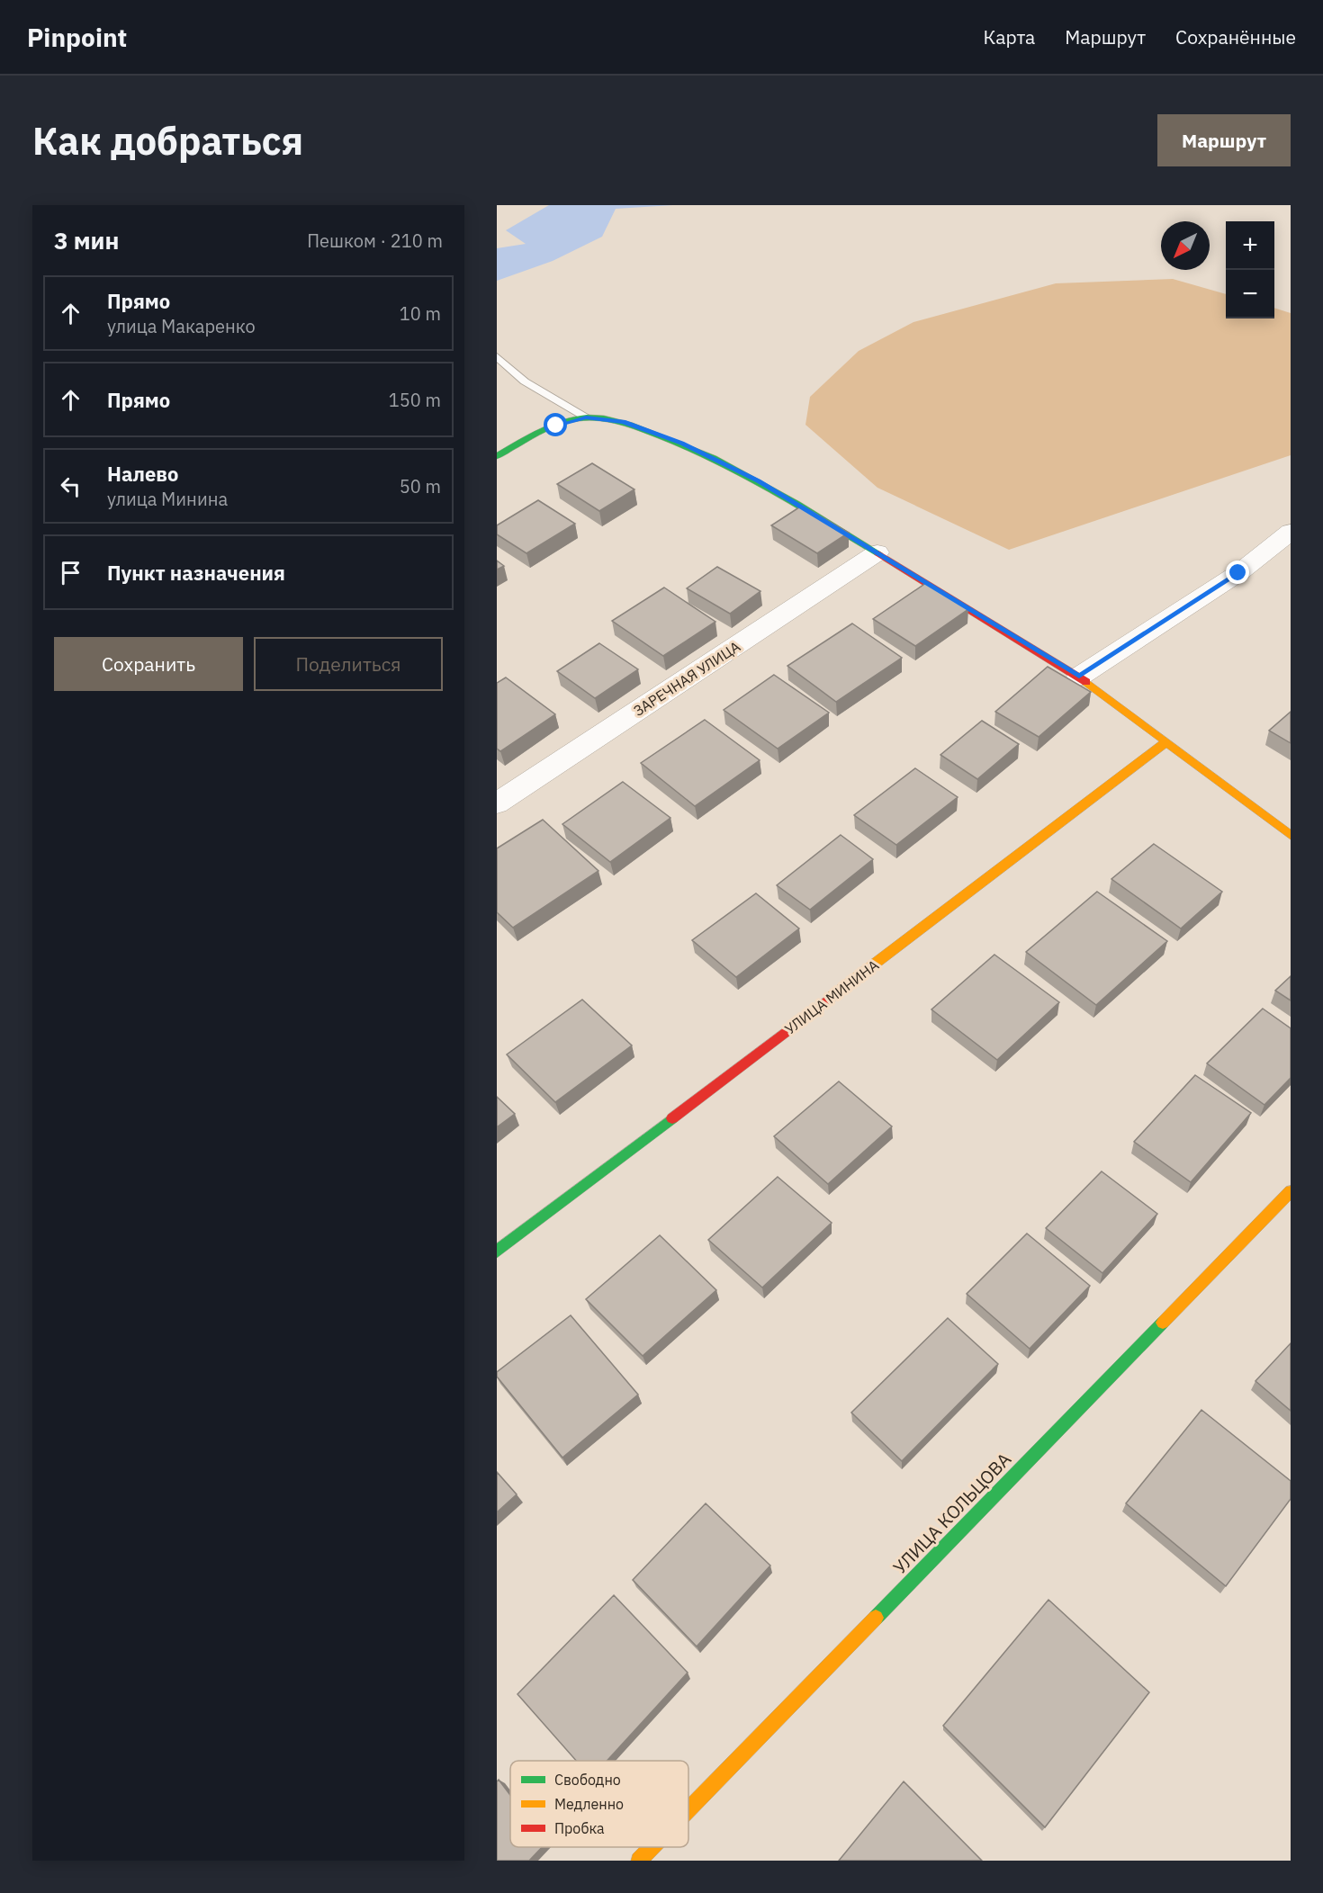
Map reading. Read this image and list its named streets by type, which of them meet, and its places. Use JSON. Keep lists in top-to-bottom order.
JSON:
{
  "streets": {
    "street": ["ЗАРЕЧНАЯ УЛИЦА", "УЛИЦА МИНИНА", "УЛИЦА КОЛЬЦОВА"]
  },
  "legend": ["Свободно", "Медленно", "Пробка"],
  "north": "bottom left",
  "page": {
    "header": "Pinpoint",
    "nav": ["Карта", "Маршрут", "Сохранённые"],
    "buttons": [
      "Маршрут",
      ["Сохранить", "Поделиться"]
    ],
    "title": "Как добраться",
    "heading": ["3 мин", "Пешком · 210 m"],
    "map_buttons": ["+", "−"],
    "list": [
      ["Прямо", "улица Макаренко", "10 m"],
      ["Прямо", "150 m"],
      ["Налево", "улица Минина", "50 m"],
      "Пункт назначения"
    ]
  }
}
